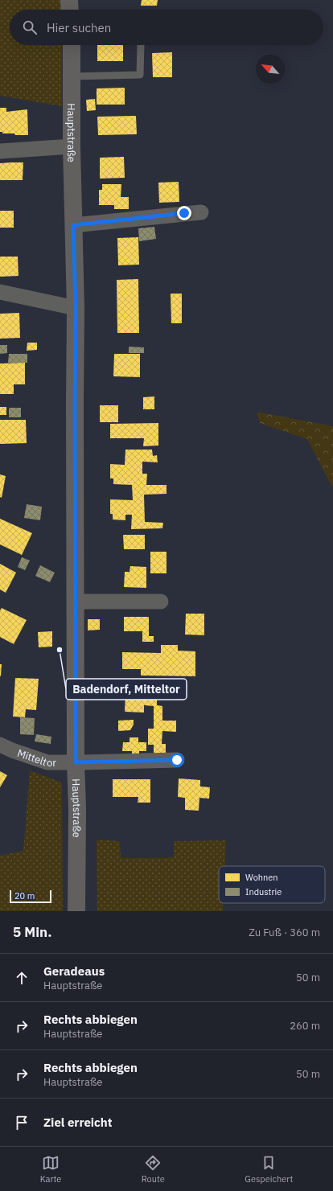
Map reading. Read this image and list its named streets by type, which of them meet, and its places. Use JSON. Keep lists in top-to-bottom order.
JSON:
{
  "streets": {
    "main road": ["Hauptstraße"],
    "street": ["Mitteltor"]
  },
  "crossings": [
    ["Hauptstraße", "Mitteltor"]
  ],
  "places": ["Badendorf, Mitteltor"],
  "legend": ["Wohnen", "Industrie"],
  "scale_bar": "20 m",
  "north": "top left",
  "page": {
    "search": "Hier suchen",
    "scale": "20 m",
    "heading": ["5 Min.", "Zu Fuß · 360 m"],
    "list": [
      ["Geradeaus", "Hauptstraße", "50 m"],
      ["Rechts abbiegen", "Hauptstraße", "260 m"],
      ["Rechts abbiegen", "Hauptstraße", "50 m"],
      "Ziel erreicht"
    ],
    "nav": ["Karte", "Route", "Gespeichert"]
  }
}
